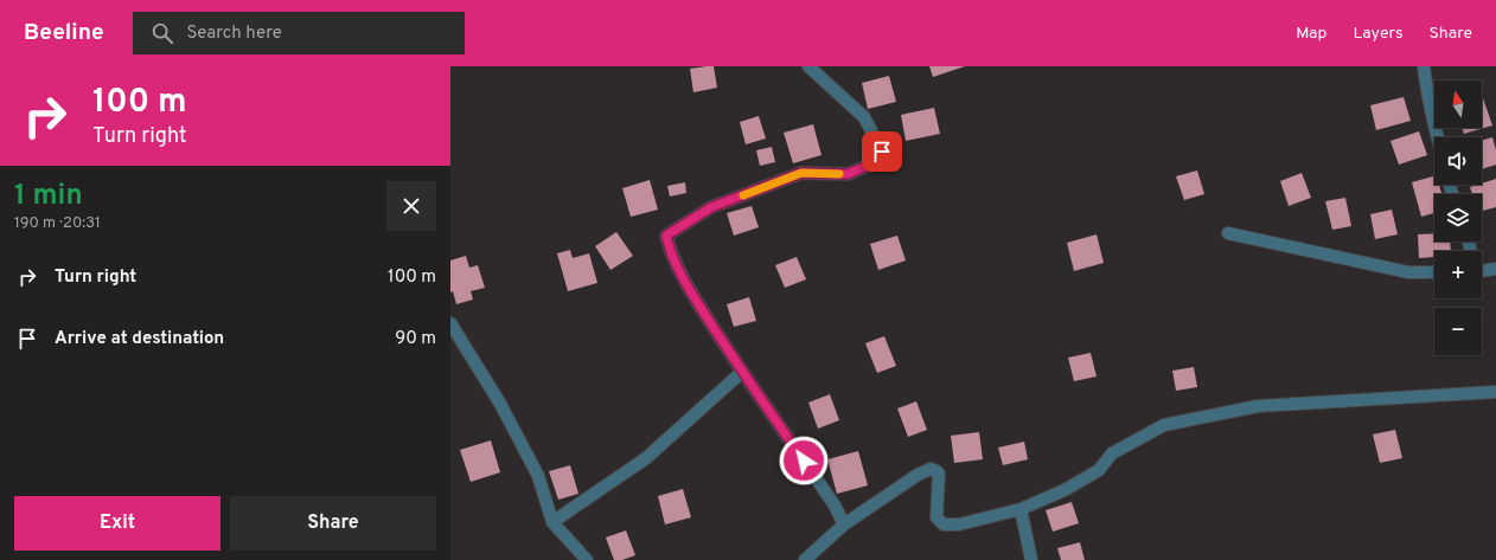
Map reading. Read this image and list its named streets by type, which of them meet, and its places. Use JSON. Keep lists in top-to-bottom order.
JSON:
{
  "north": "top",
  "page": {
    "header": "Beeline",
    "search": "Search here",
    "nav": ["Map", "Layers", "Share"],
    "turn": ["100 m", "Turn right"],
    "map_buttons": ["+", "−"],
    "heading": ["1 min", "190 m · 20:31"],
    "list": [
      {
        "name": "Turn right",
        "value": "100 m"
      },
      {
        "name": "Arrive at destination",
        "value": "90 m"
      }
    ],
    "buttons": ["Exit", "Share"]
  }
}
